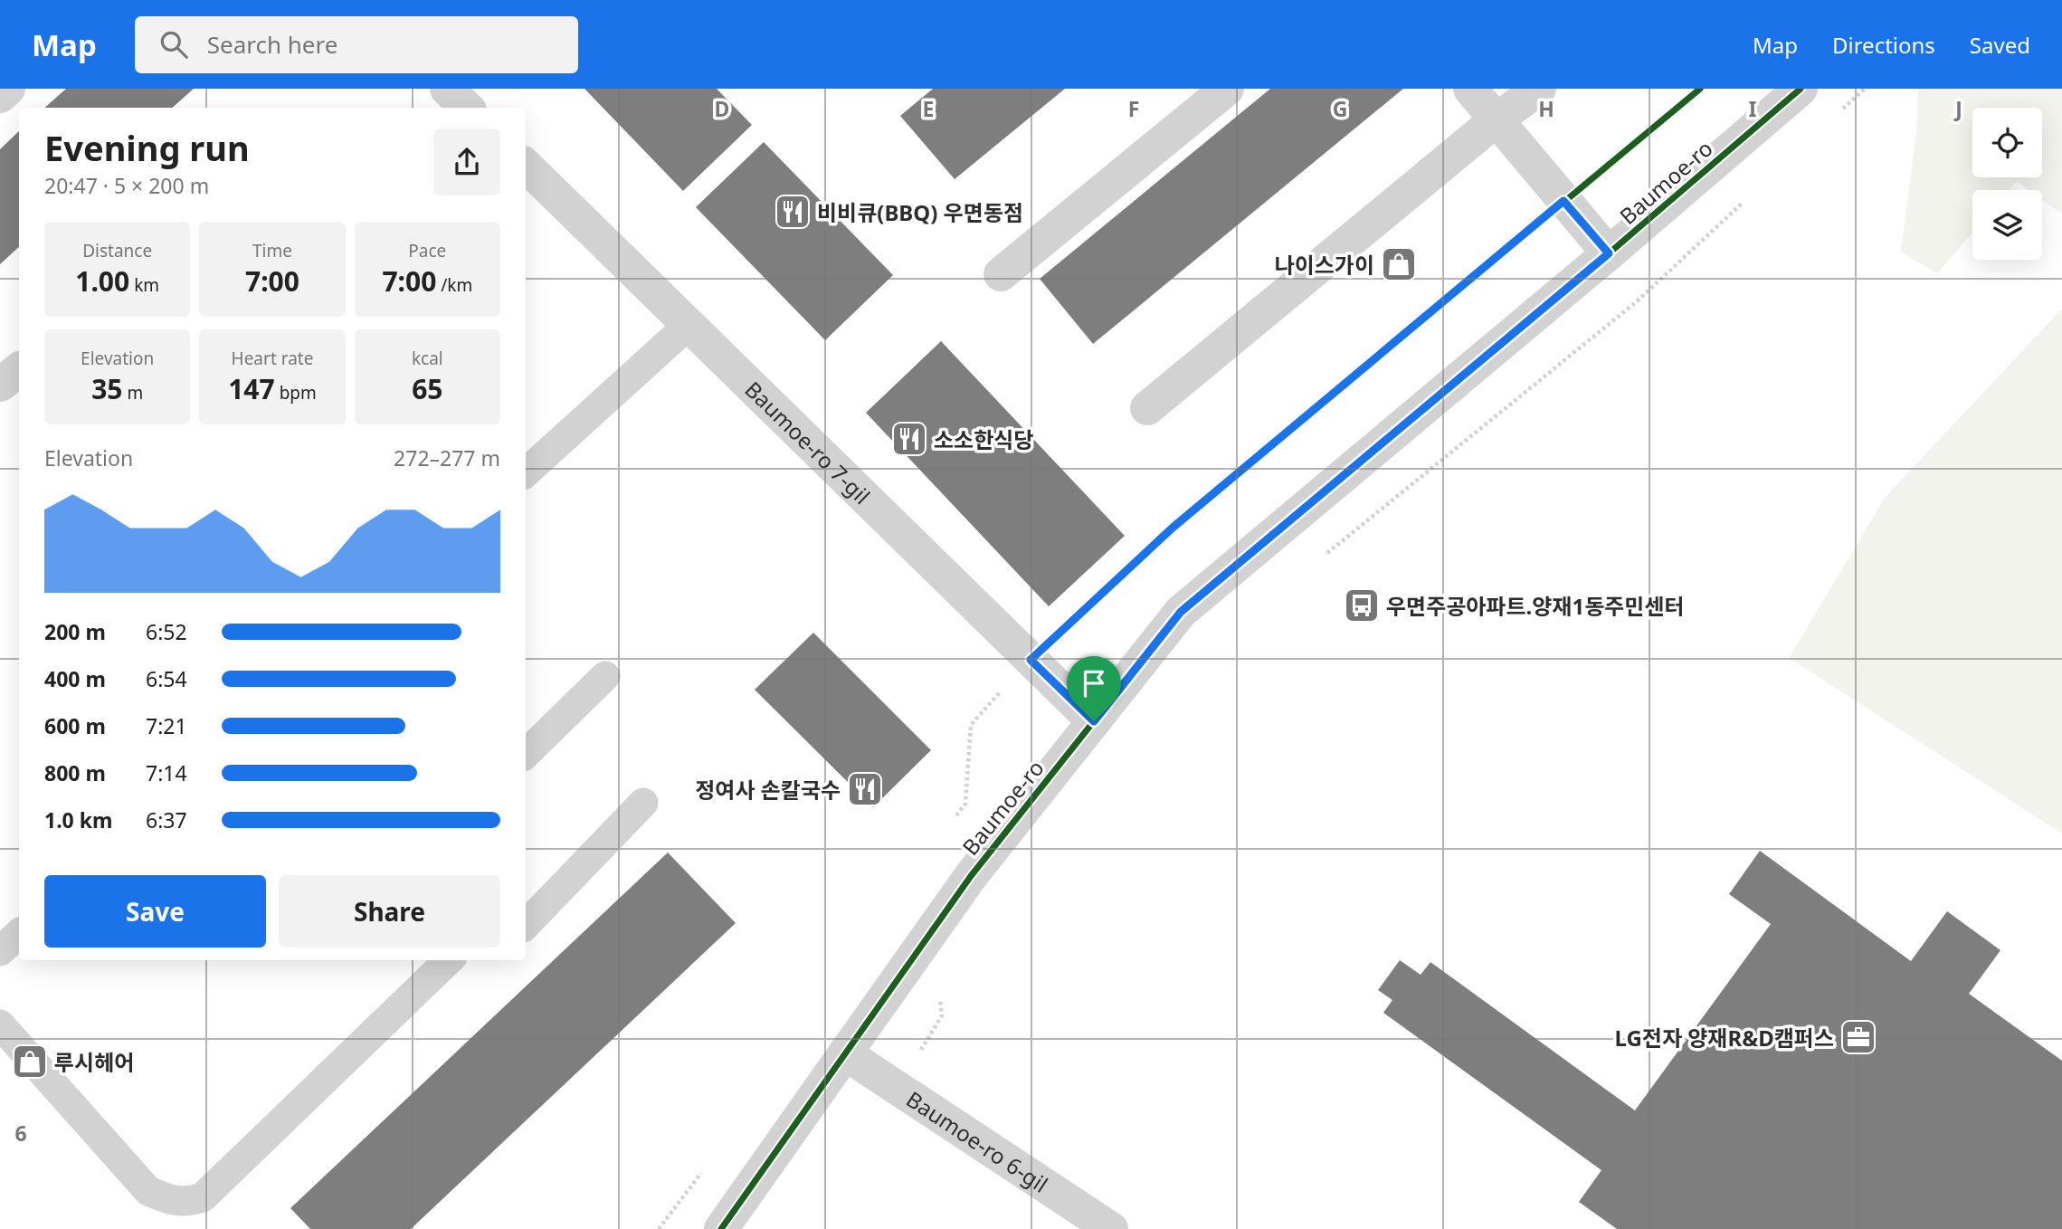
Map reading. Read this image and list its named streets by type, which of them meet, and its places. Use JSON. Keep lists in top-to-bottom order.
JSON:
{
  "streets": {
    "street": ["Baumoe-ro", "Baumoe-ro 7-gil", "Baumoe-ro 6-gil"]
  },
  "crossings": [
    ["Baumoe-ro", "Baumoe-ro 7-gil"],
    ["Baumoe-ro", "Baumoe-ro 6-gil"]
  ],
  "places": {
    "restaurant": ["비비큐(BBQ) 우면동점", "소소한식당", "정여사 손칼국수"],
    "shop": ["나이스가이", "루시헤어"],
    "bus stop": ["우면주공아파트.양재1동주민센터"],
    "office": ["LG전자 양재R&D캠퍼스"]
  },
  "page": {
    "header": "Map",
    "search": "Search here",
    "nav": ["Map", "Directions", "Saved"],
    "heading": ["Evening run", "20:47 · 5 × 200 m"],
    "stats": [
      ["Distance", "1.00 km"],
      ["Time", "7:00"],
      ["Pace", "7:00 /km"],
      ["Elevation", "35 m"],
      ["Heart rate", "147 bpm"],
      ["kcal", "65"]
    ],
    "chart": ["Elevation", "272–277 m"],
    "list": [
      {
        "name": "200 m",
        "note": "6:52"
      },
      {
        "name": "400 m",
        "note": "6:54"
      },
      {
        "name": "600 m",
        "note": "7:21"
      },
      {
        "name": "800 m",
        "note": "7:14"
      },
      {
        "name": "1.0 km",
        "note": "6:37"
      }
    ],
    "buttons": ["Save", "Share"]
  },
  "grid": {
    "columns": [
      "D",
      "E",
      "F",
      "G",
      "H",
      "I",
      "J"
    ],
    "rows": ["6"]
  }
}
